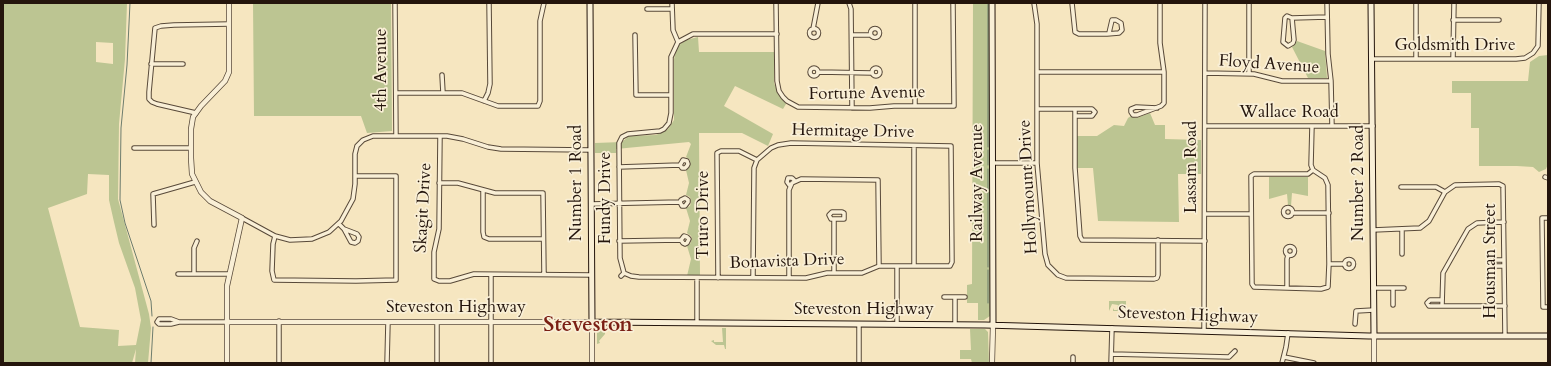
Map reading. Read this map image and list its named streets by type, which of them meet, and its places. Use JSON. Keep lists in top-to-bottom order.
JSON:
{
  "streets": {
    "main road": [
      "Number 1 Road",
      "Railway Avenue",
      "Number 2 Road",
      "Steveston Highway"
    ],
    "street": [
      "Goldsmith Drive",
      "Floyd Avenue",
      "4th Avenue",
      "Fortune Avenue",
      "Wallace Road",
      "Hermitage Drive",
      "Lassam Road",
      "Hollymount Drive",
      "Fundy Drive",
      "Skagit Drive",
      "Truro Drive",
      "Housman Street",
      "Bonavista Drive"
    ]
  },
  "crossings": [
    ["Goldsmith Drive", "Number 2 Road"],
    ["Floyd Avenue", "Lassam Road"],
    ["Wallace Road", "Lassam Road"],
    ["Wallace Road", "Number 2 Road"],
    ["Hermitage Drive", "Truro Drive"],
    ["Hermitage Drive", "Bonavista Drive"],
    ["Lassam Road", "Steveston Highway"],
    ["Number 1 Road", "Steveston Highway"],
    ["Railway Avenue", "Steveston Highway"],
    ["Number 2 Road", "Steveston Highway"],
    ["Fundy Drive", "Bonavista Drive"],
    ["Truro Drive", "Bonavista Drive"],
    ["Housman Street", "Steveston Highway"]
  ],
  "districts": ["Steveston"]
}
